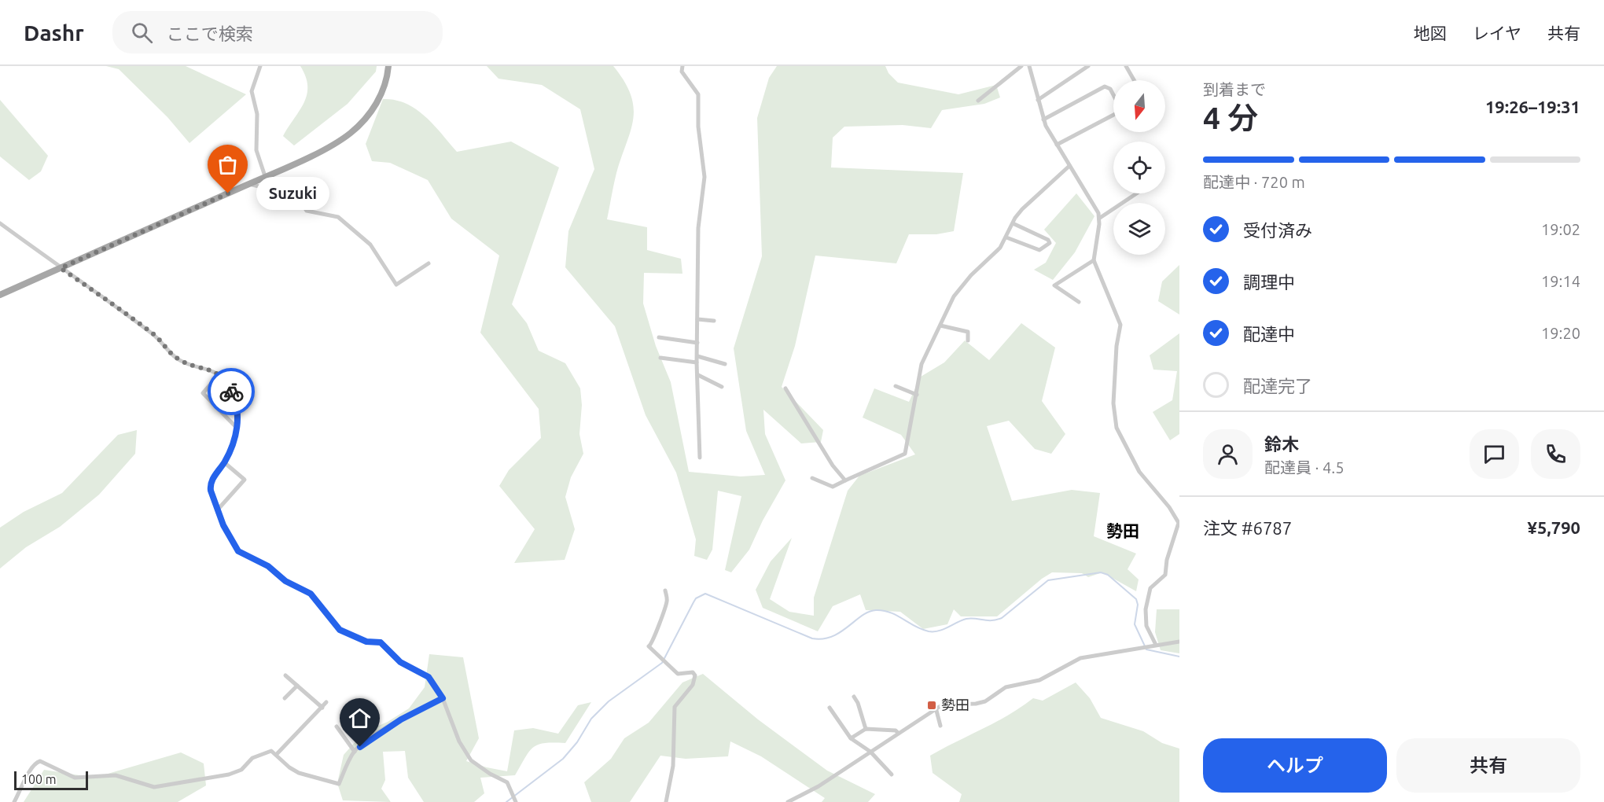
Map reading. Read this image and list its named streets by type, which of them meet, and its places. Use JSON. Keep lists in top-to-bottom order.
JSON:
{
  "districts": ["勢田"],
  "places": {
    "other": ["Suzuki"],
    "transit": ["勢田"]
  },
  "scale_bar": "100 m",
  "north": "bottom",
  "page": {
    "header": "Dashr",
    "search": "ここで検索",
    "nav": ["地図", "レイヤ", "共有"],
    "heading": ["4 分", "到着まで", "19:26–19:31"],
    "panel": [
      "鈴木",
      "配達員 · 4.5",
      "注文 #6787",
      "¥5,790"
    ],
    "bar": "配達中 · 720 m",
    "bubble": "Suzuki",
    "list": [
      ["受付済み", "19:02"],
      ["調理中", "19:14"],
      ["配達中", "19:20"],
      "配達完了"
    ],
    "buttons": ["ヘルプ", "共有"],
    "scale": "100 m"
  }
}
